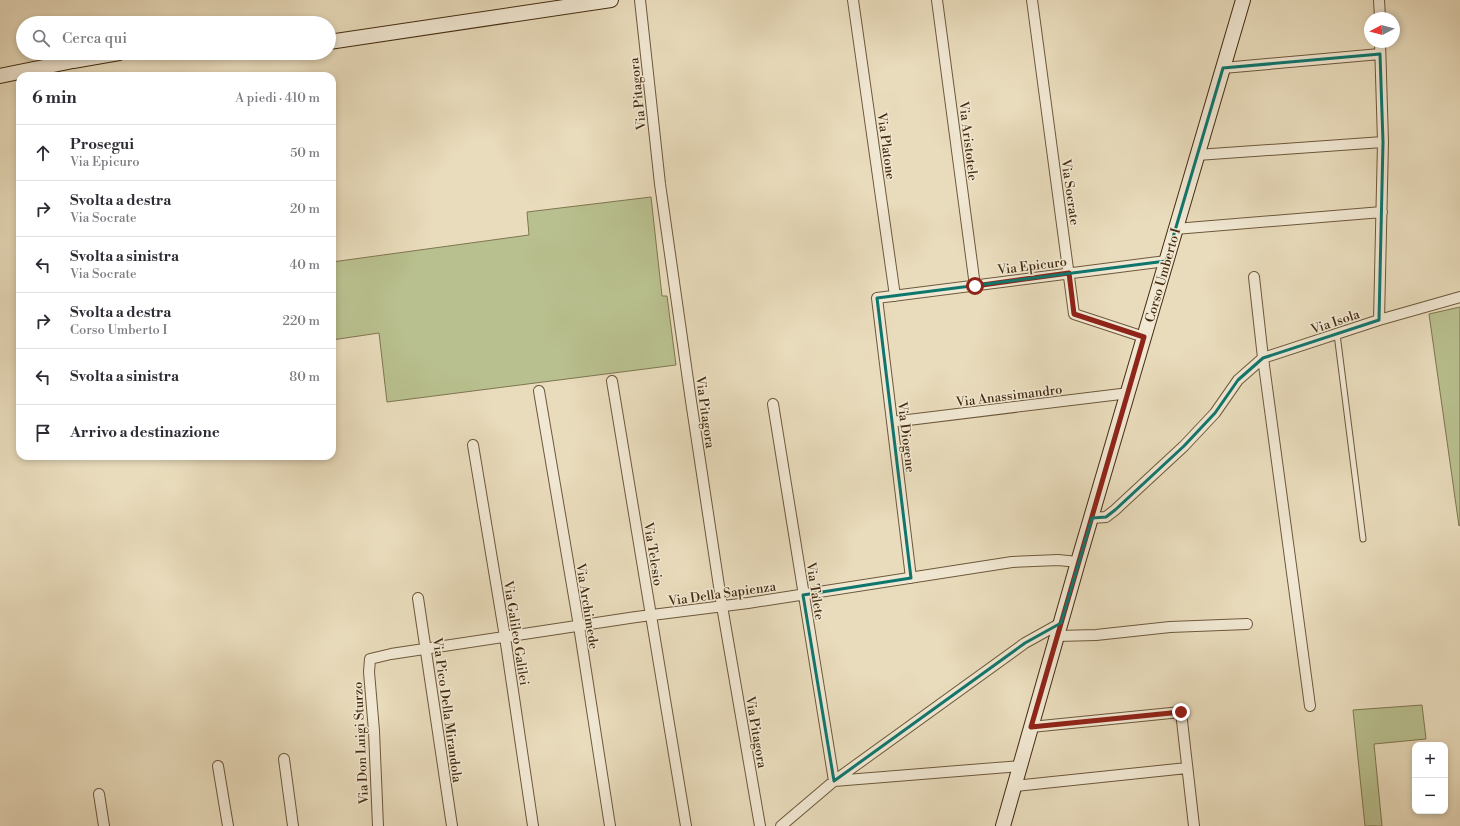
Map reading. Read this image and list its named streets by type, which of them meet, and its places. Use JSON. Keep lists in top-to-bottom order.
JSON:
{
  "streets": {
    "street": [
      "Via Pitagora",
      "Via Aristotele",
      "Via Platone",
      "Via Socrate",
      "Via Epicuro",
      "Corso Umberto I",
      "Via Isola",
      "Via Anassimandro",
      "Via Diogene",
      "Via Telesio",
      "Via Talete",
      "Via Della Sapienza",
      "Via Archimede",
      "Via Galileo Galilei",
      "Via Pico Della Mirandola",
      "Via Don Luigi Sturzo"
    ]
  },
  "crossings": [
    ["Via Pitagora", "Via Della Sapienza"],
    ["Via Aristotele", "Via Epicuro"],
    ["Via Platone", "Via Epicuro"],
    ["Via Socrate", "Via Epicuro"],
    ["Via Socrate", "Corso Umberto I"],
    ["Via Epicuro", "Corso Umberto I"],
    ["Via Epicuro", "Via Diogene"],
    ["Corso Umberto I", "Via Isola"],
    ["Corso Umberto I", "Via Anassimandro"],
    ["Corso Umberto I", "Via Della Sapienza"],
    ["Via Anassimandro", "Via Diogene"],
    ["Via Diogene", "Via Della Sapienza"],
    ["Via Telesio", "Via Della Sapienza"],
    ["Via Talete", "Via Della Sapienza"],
    ["Via Della Sapienza", "Via Archimede"],
    ["Via Della Sapienza", "Via Galileo Galilei"],
    ["Via Della Sapienza", "Via Pico Della Mirandola"],
    ["Via Della Sapienza", "Via Don Luigi Sturzo"]
  ],
  "north": "left",
  "page": {
    "search": "Cerca qui",
    "heading": ["6 min", "A piedi · 410 m"],
    "list": [
      ["Prosegui", "Via Epicuro", "50 m"],
      ["Svolta a destra", "Via Socrate", "20 m"],
      ["Svolta a sinistra", "Via Socrate", "40 m"],
      ["Svolta a destra", "Corso Umberto I", "220 m"],
      ["Svolta a sinistra", "80 m"],
      "Arrivo a destinazione"
    ],
    "map_buttons": ["+", "−"]
  }
}
